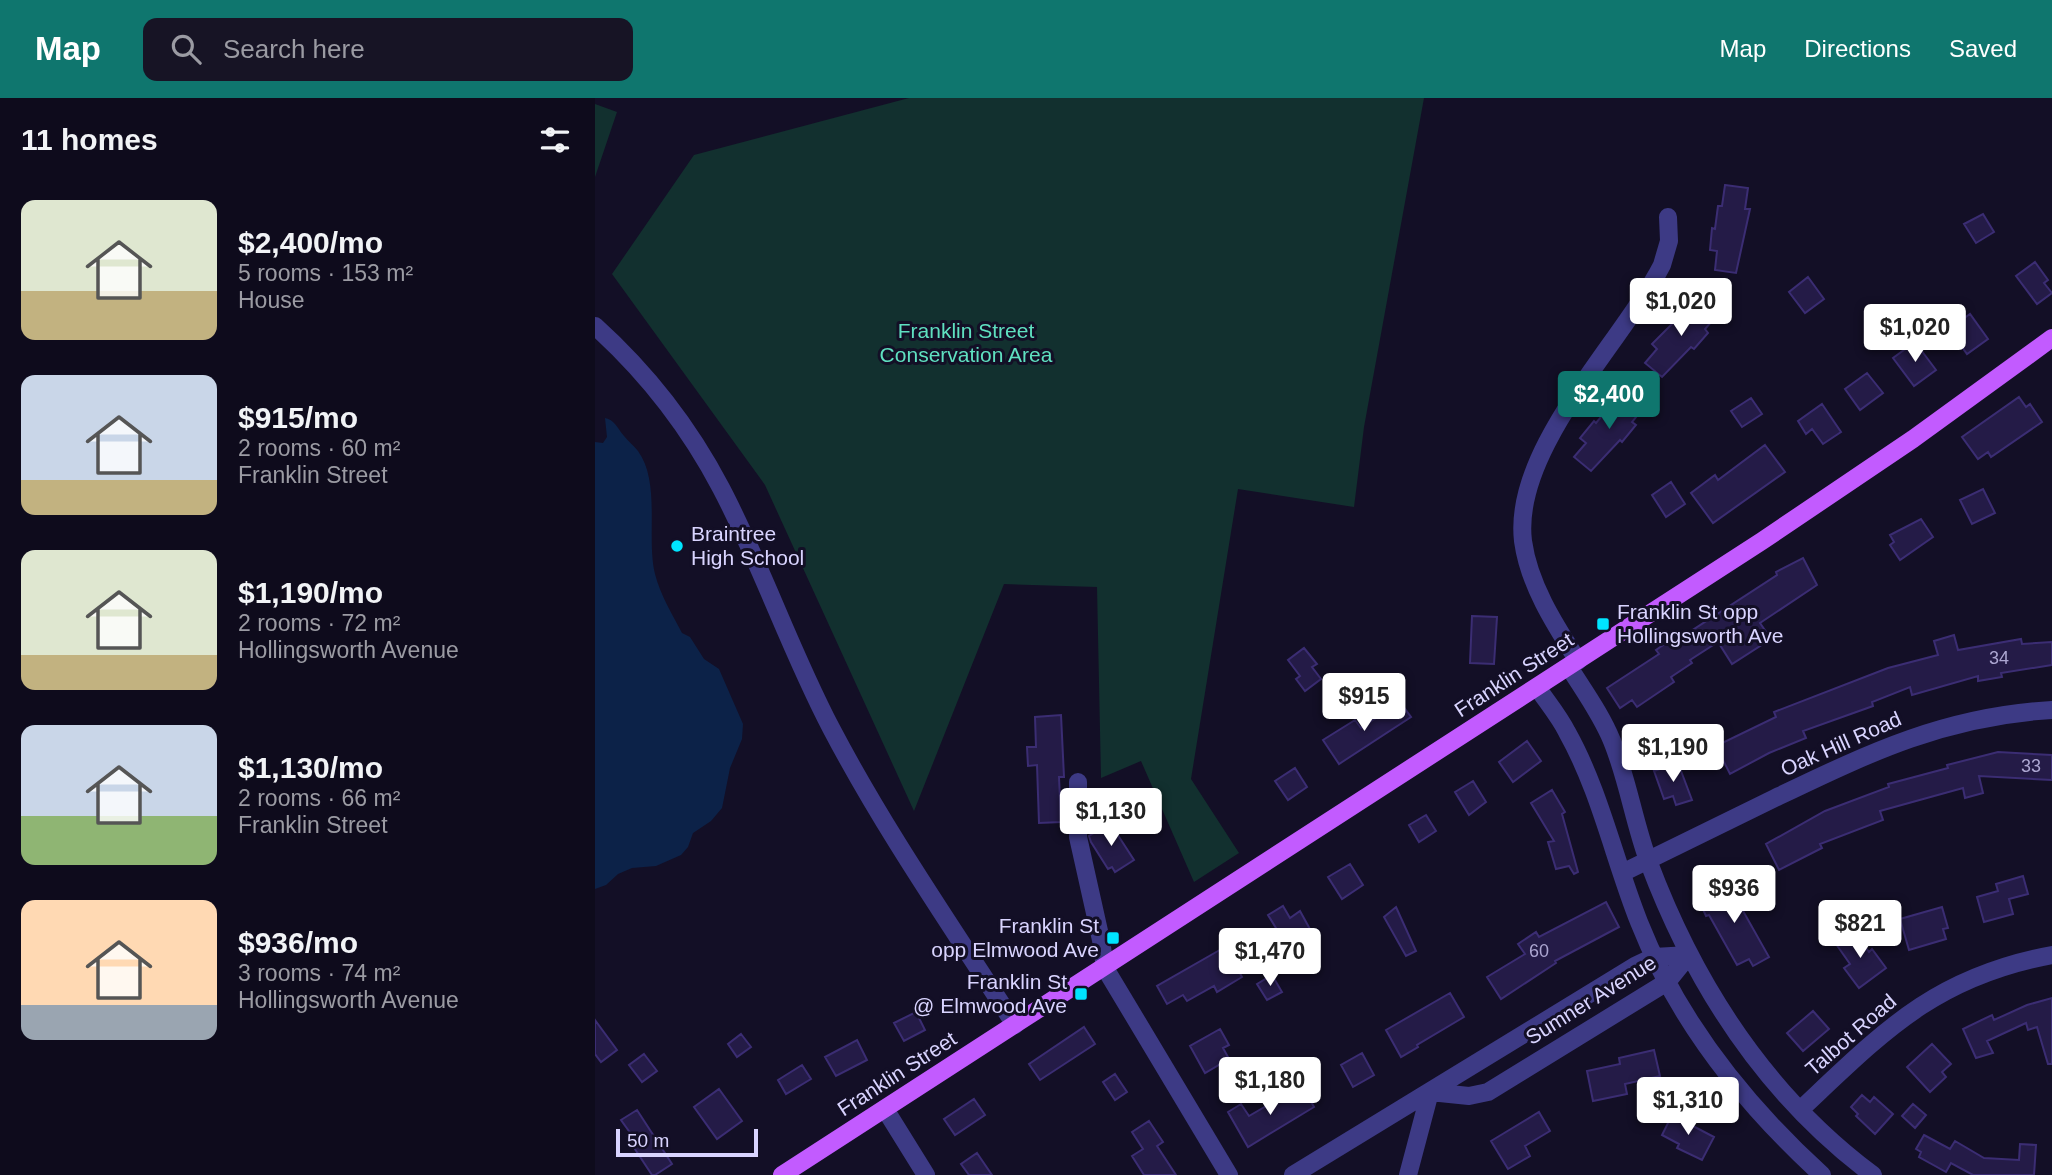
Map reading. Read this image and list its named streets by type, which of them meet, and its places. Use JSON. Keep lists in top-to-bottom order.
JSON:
{
  "streets": {
    "main road": ["Franklin Street"],
    "street": ["Oak Hill Road", "Sumner Avenue", "Talbot Road"]
  },
  "parks": ["Franklin Street Conservation Area"],
  "places": {
    "other": ["Braintree High School"],
    "transit": ["Franklin St opp Hollingsworth Ave", "Franklin St opp Elmwood Ave", "Franklin St @ Elmwood Ave"]
  },
  "house_numbers": ["34", "33", "60"],
  "scale_bar": "50 m",
  "page": {
    "header": "Map",
    "search": "Search here",
    "nav": ["Map", "Directions", "Saved"],
    "heading": "11 homes",
    "list": [
      {
        "name": "$2,400/mo",
        "note": "5 rooms · 153 m² · House"
      },
      {
        "name": "$915/mo",
        "note": "2 rooms · 60 m² · Franklin Street"
      },
      {
        "name": "$1,190/mo",
        "note": "2 rooms · 72 m² · Hollingsworth Avenue"
      },
      {
        "name": "$1,130/mo",
        "note": "2 rooms · 66 m² · Franklin Street"
      },
      {
        "name": "$936/mo",
        "note": "3 rooms · 74 m² · Hollingsworth Avenue"
      }
    ],
    "price": [
      "$1,020",
      "$1,020",
      "$2,400",
      "$915",
      "$1,190",
      "$1,130",
      "$936",
      "$821",
      "$1,470",
      "$1,180",
      "$1,310"
    ],
    "scale": "50 m"
  }
}
